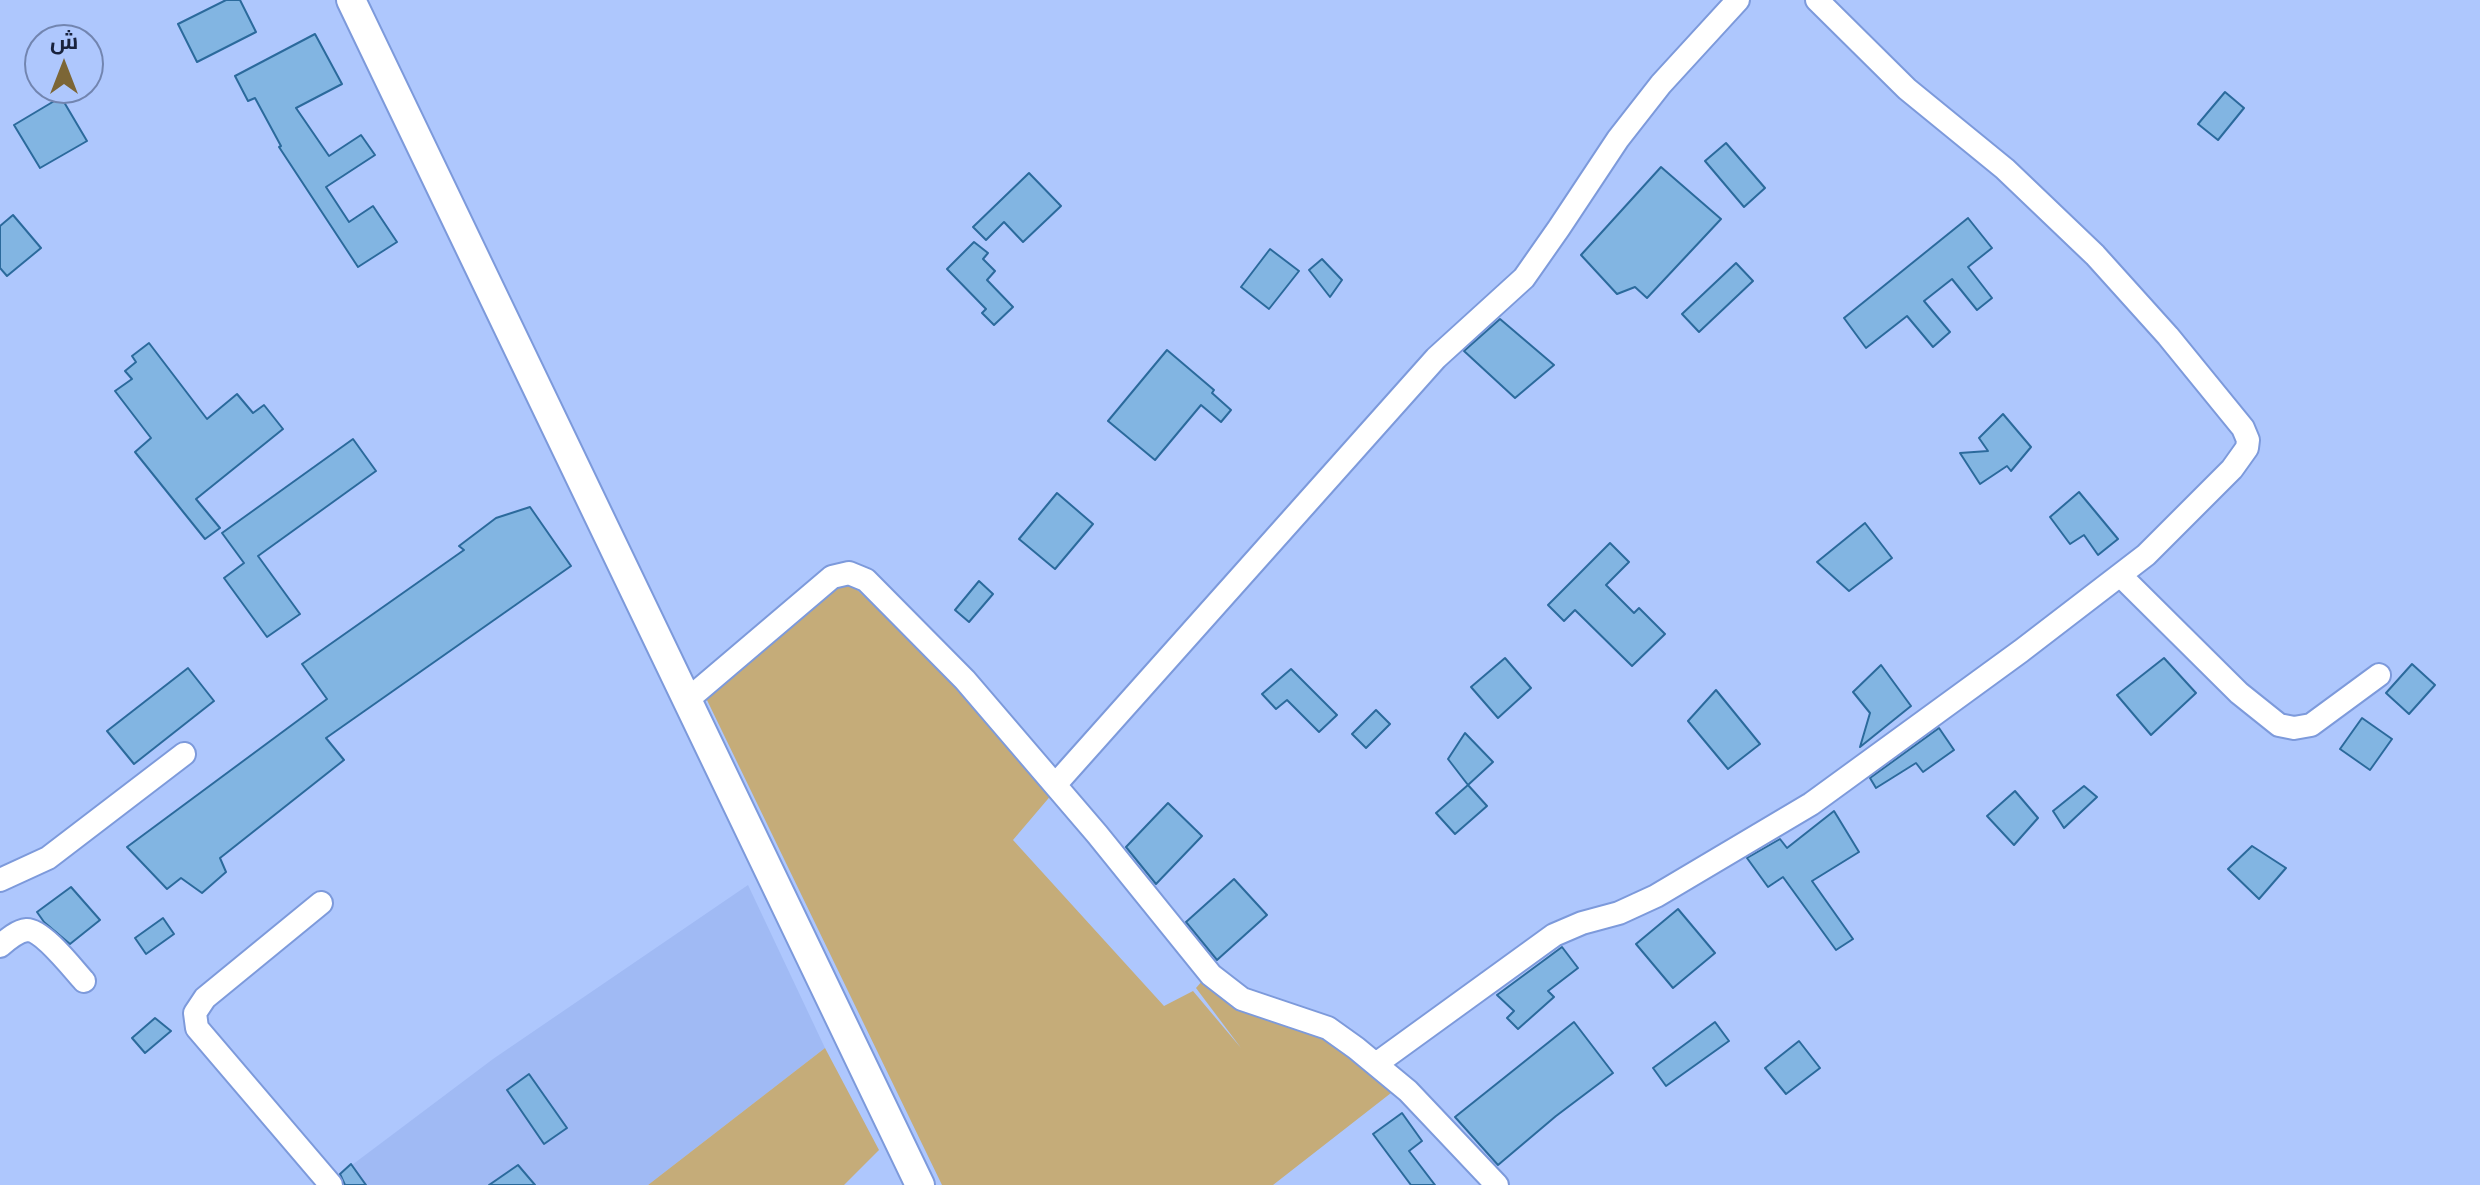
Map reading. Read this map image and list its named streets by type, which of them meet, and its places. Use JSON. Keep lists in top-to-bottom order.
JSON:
{
  "north": "top"
}
